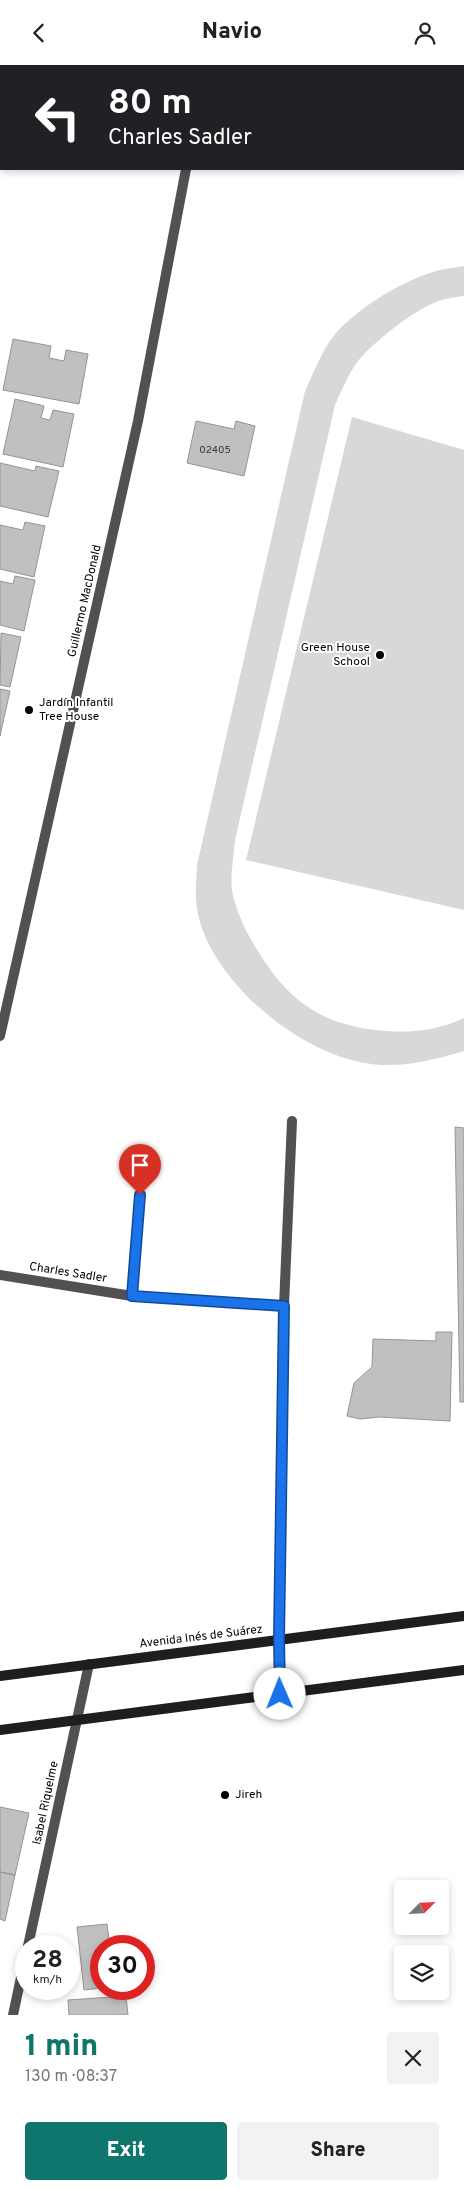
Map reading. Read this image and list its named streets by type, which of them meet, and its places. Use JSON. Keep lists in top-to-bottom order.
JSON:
{
  "streets": {
    "main road": ["Avenida Inés de Suárez"],
    "street": ["Guillermo MacDonald", "Charles Sadler", "Isabel Riquelme"]
  },
  "crossings": [
    ["Avenida Inés de Suárez", "Isabel Riquelme"]
  ],
  "places": ["Green House School", "Jardín Infantil Tree House", "Jireh"],
  "house_numbers": ["02405"],
  "north": "top right",
  "page": {
    "header": "Navio",
    "turn": ["80 m", "Charles Sadler"],
    "speed": "28 km/h",
    "limit": "30",
    "heading": ["1 min", "130 m · 08:37"],
    "buttons": ["Exit", "Share"]
  }
}
